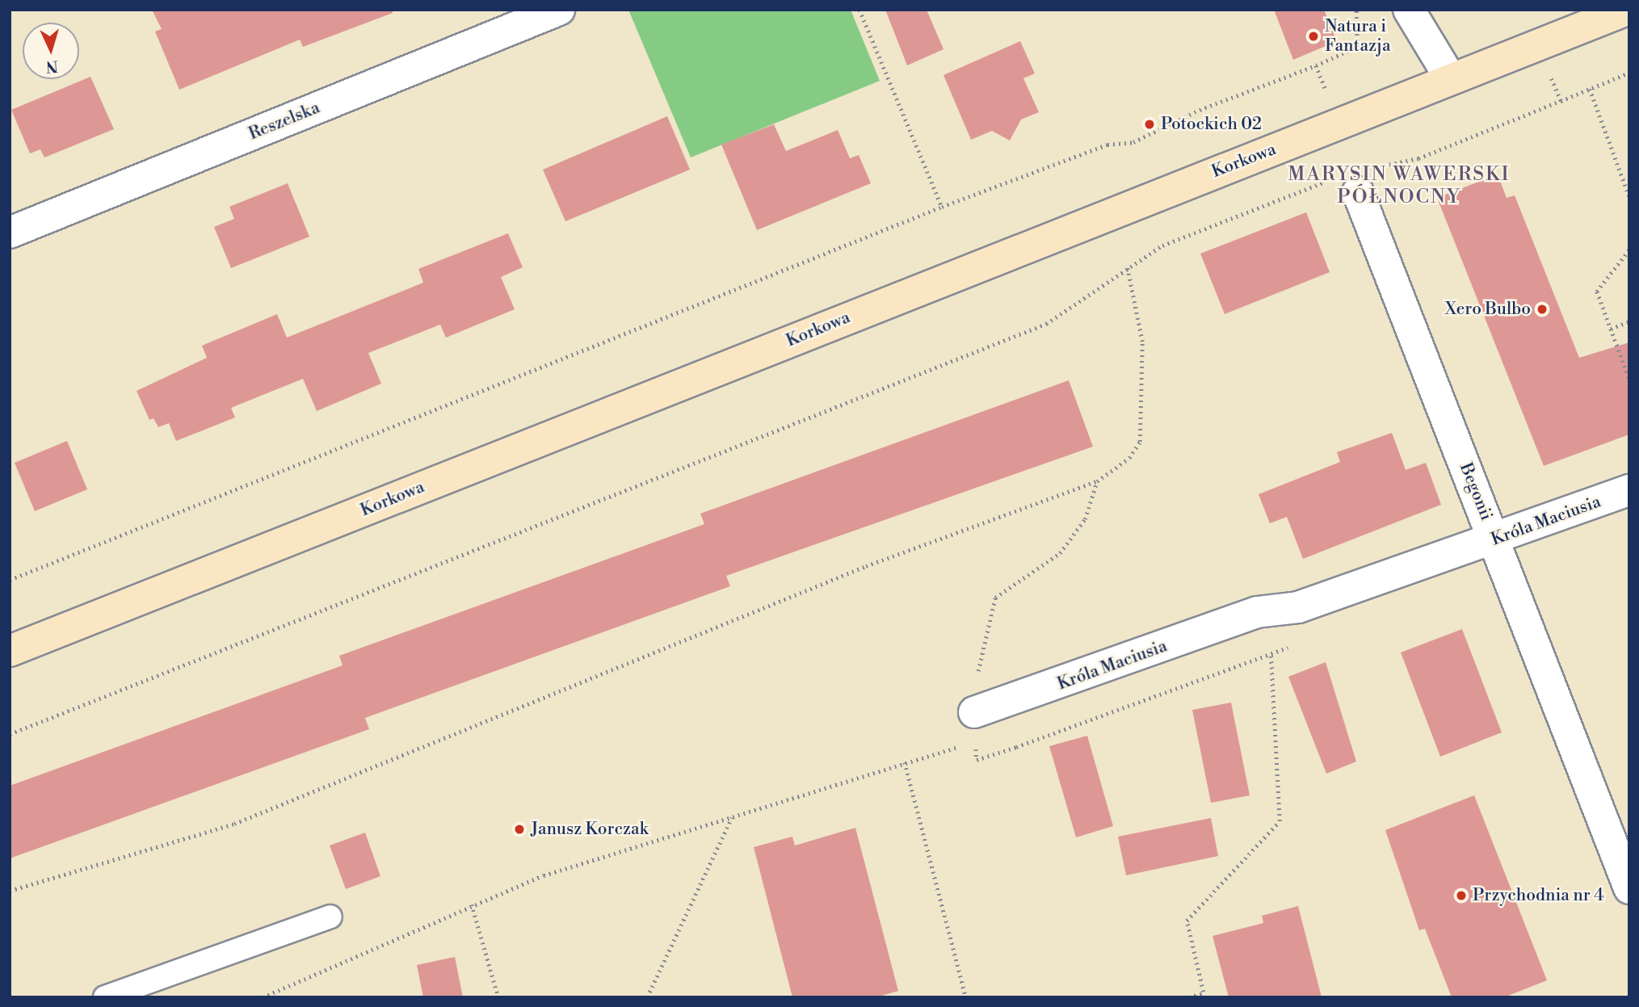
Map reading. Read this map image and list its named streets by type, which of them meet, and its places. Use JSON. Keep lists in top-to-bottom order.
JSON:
{
  "streets": {
    "street": [
      "Reszelska",
      "Korkowa",
      "Begonii",
      "Króla Maciusia"
    ]
  },
  "crossings": [
    ["Begonii", "Króla Maciusia"]
  ],
  "districts": ["MARYSIN WAWERSKI PÓŁNOCNY"],
  "places": [
    "Natura i Fantazja",
    "Potockich 02",
    "Xero Bulbo",
    "Janusz Korczak",
    "Przychodnia nr 4"
  ],
  "north": "bottom"
}
